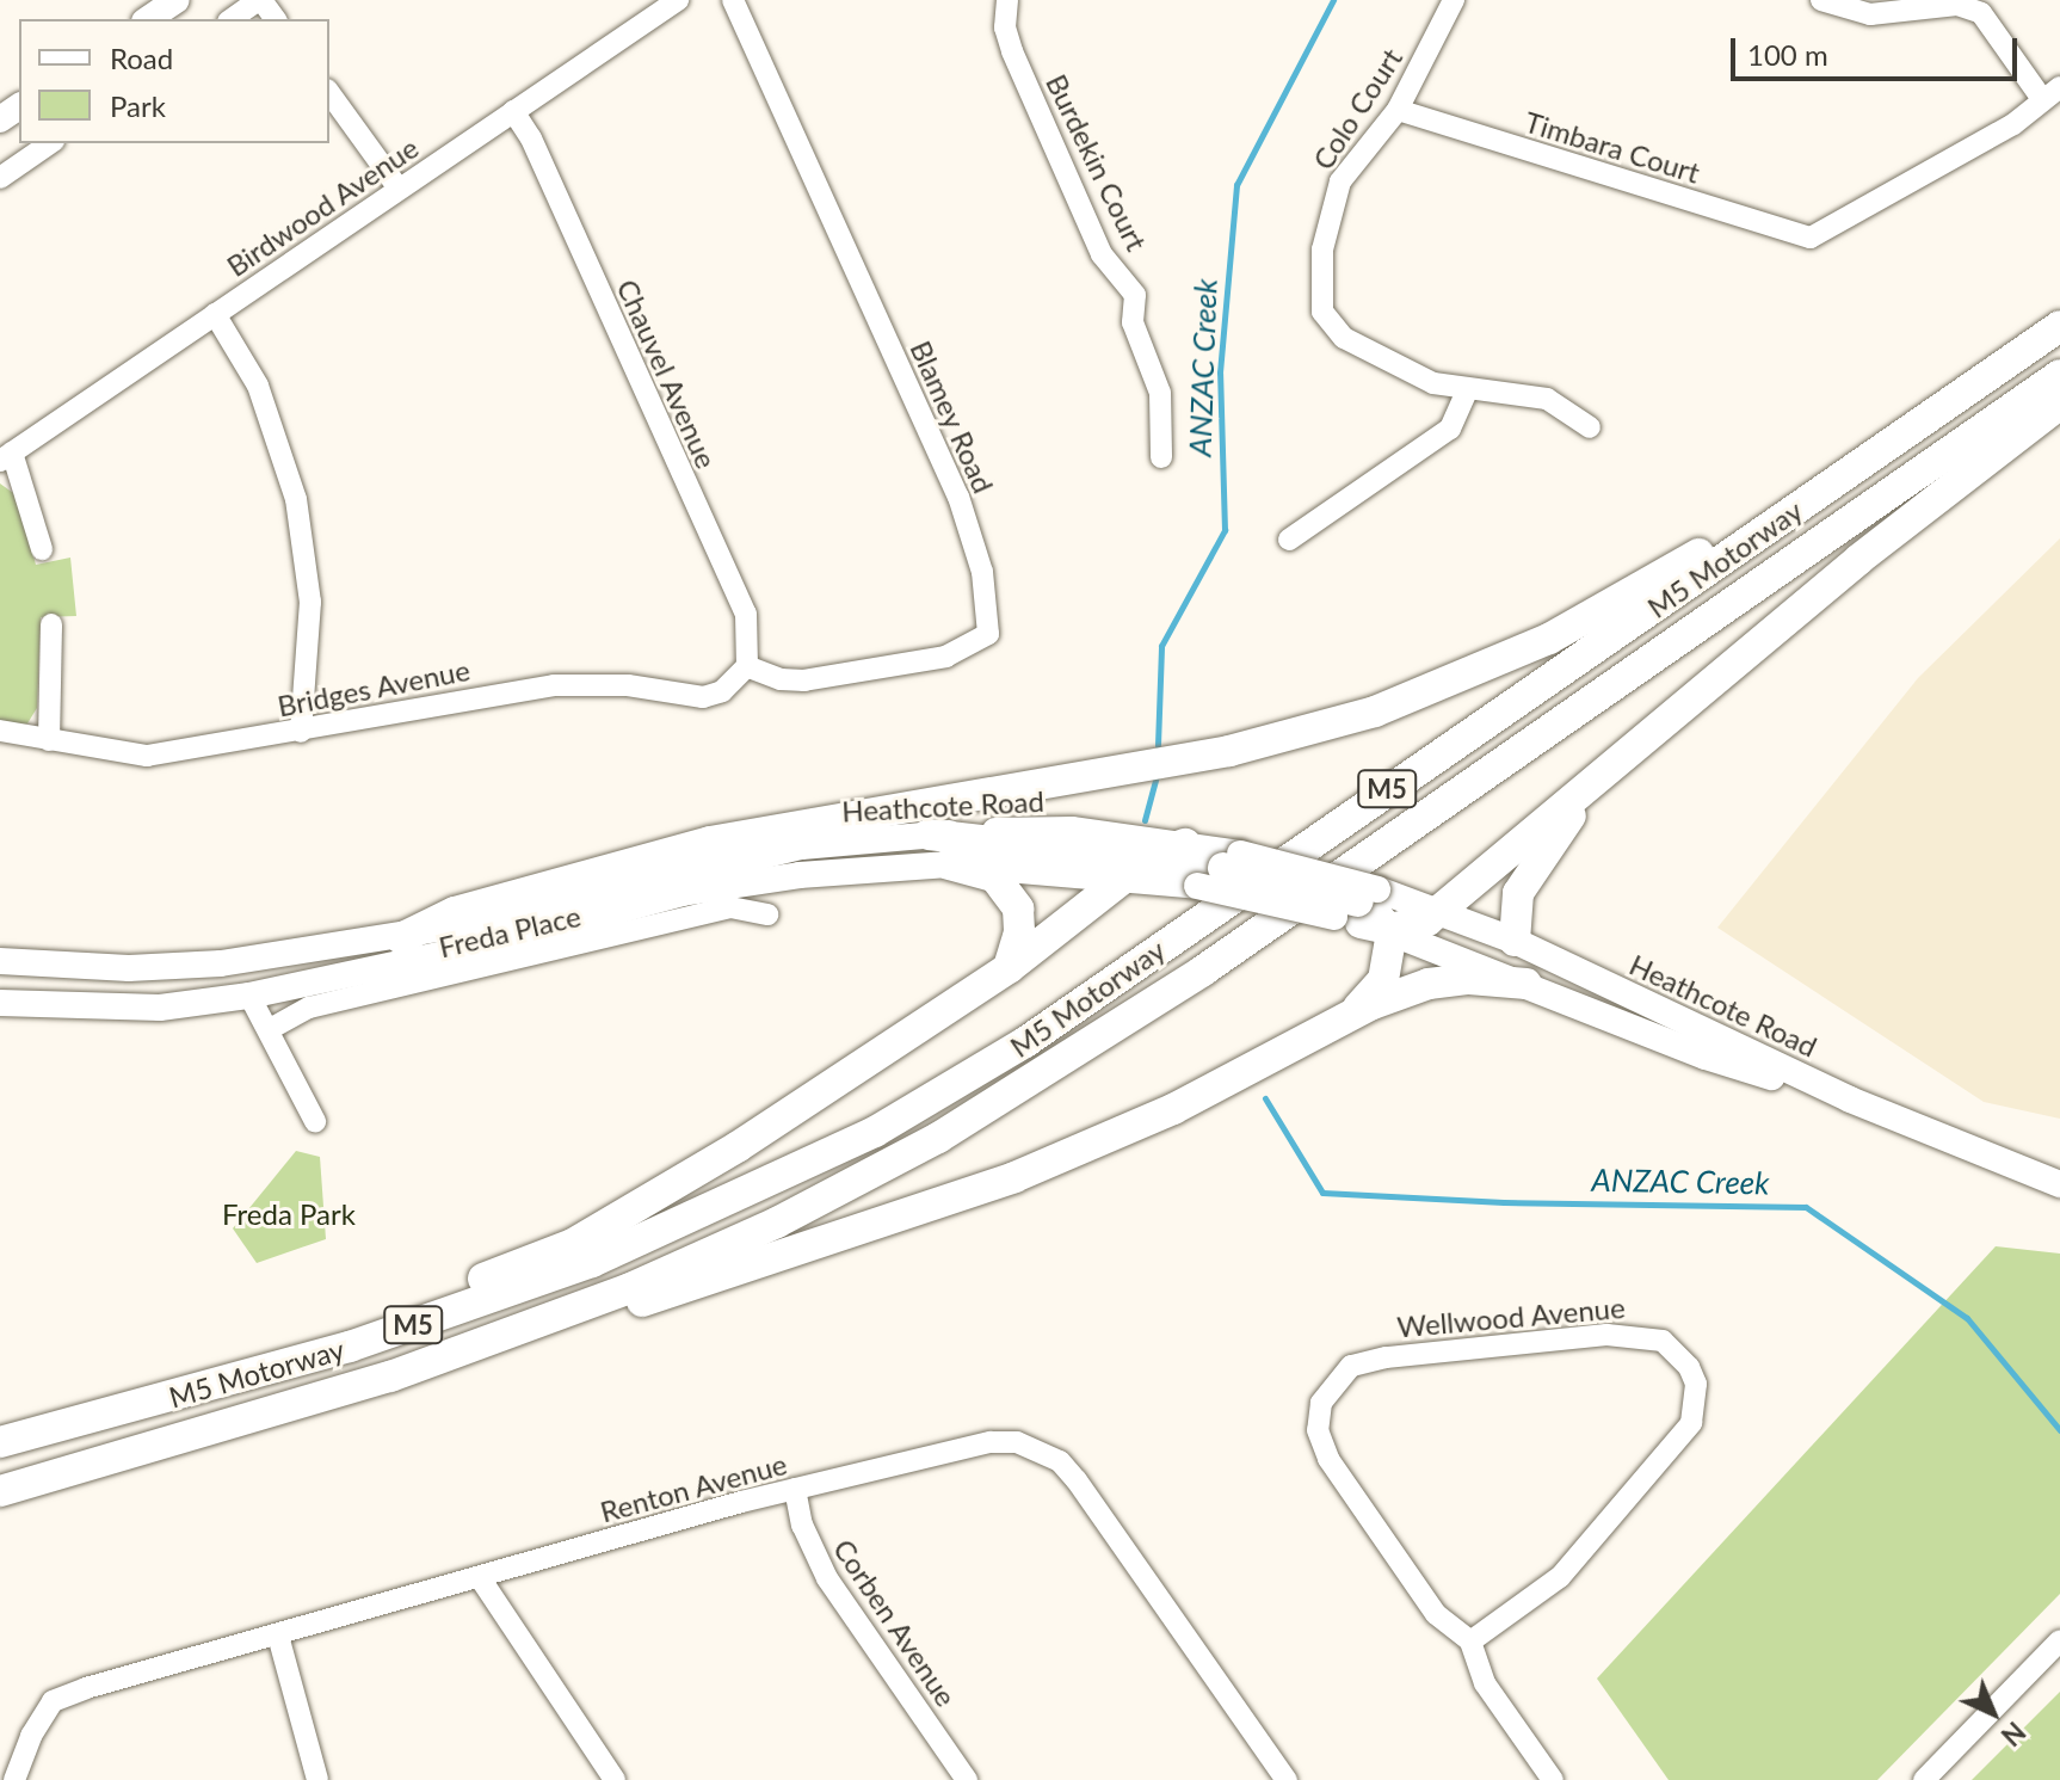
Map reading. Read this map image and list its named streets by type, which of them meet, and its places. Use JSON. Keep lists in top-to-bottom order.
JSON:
{
  "streets": {
    "highway": ["M5 Motorway", "M5"],
    "main road": ["Heathcote Road"],
    "street": [
      "Colo Court",
      "Timbara Court",
      "Burdekin Court",
      "Birdwood Avenue",
      "Chauvel Avenue",
      "Blamey Road",
      "Bridges Avenue",
      "Freda Place",
      "Wellwood Avenue",
      "Renton Avenue",
      "Corben Avenue"
    ]
  },
  "crossings": [
    ["Colo Court", "Timbara Court"],
    ["Birdwood Avenue", "Chauvel Avenue"],
    ["Chauvel Avenue", "Blamey Road"],
    ["Chauvel Avenue", "Bridges Avenue"],
    ["Blamey Road", "Bridges Avenue"],
    ["Renton Avenue", "Corben Avenue"]
  ],
  "water": ["ANZAC Creek"],
  "parks": ["Freda Park"],
  "legend": ["Road", "Park"],
  "scale_bar": "100 m",
  "north": "bottom right"
}
